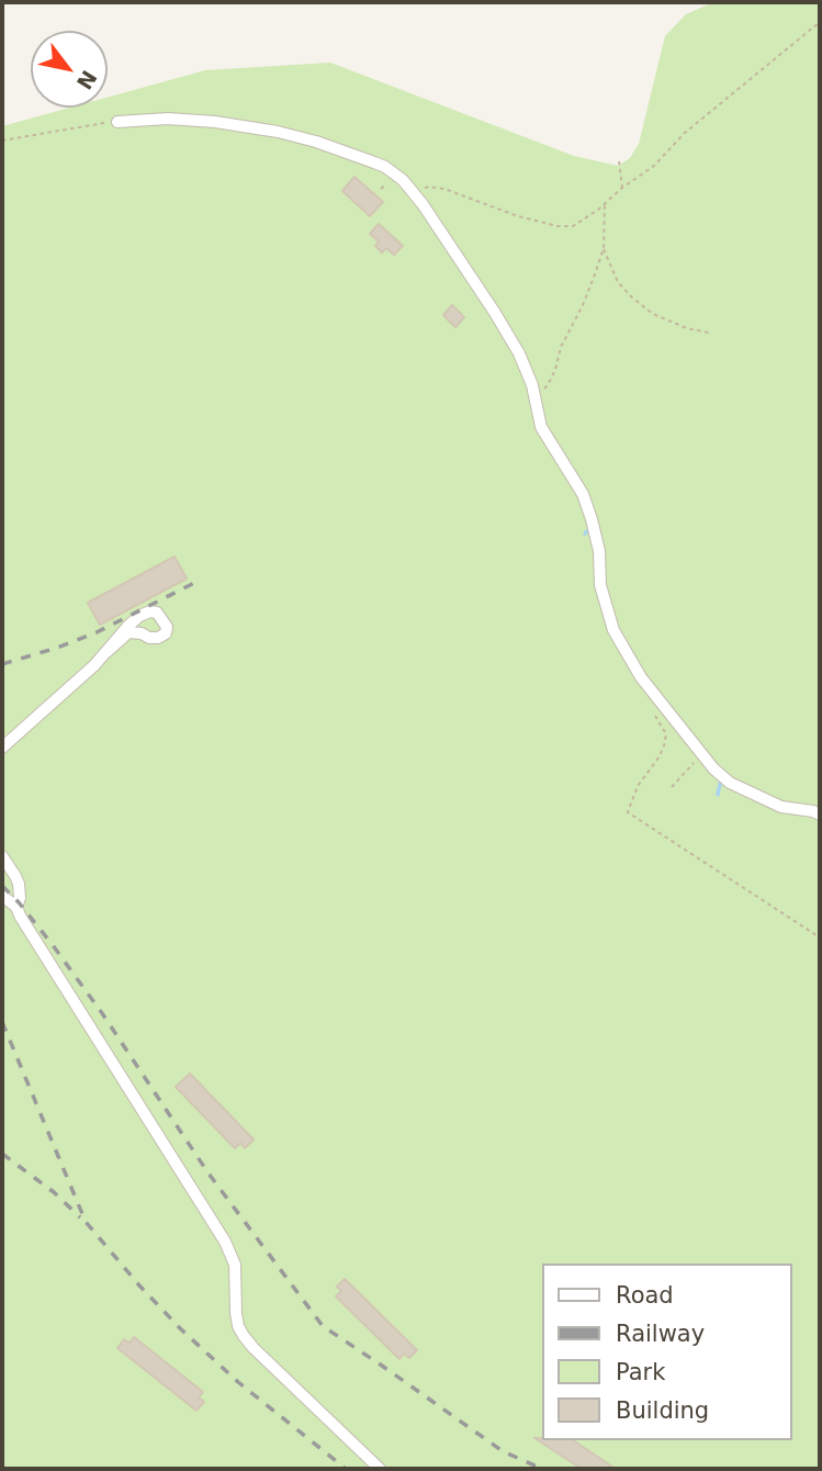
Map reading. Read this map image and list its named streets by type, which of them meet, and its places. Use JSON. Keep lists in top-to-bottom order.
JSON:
{
  "legend": [
    "Road",
    "Railway",
    "Park",
    "Building"
  ],
  "north": "bottom right"
}
